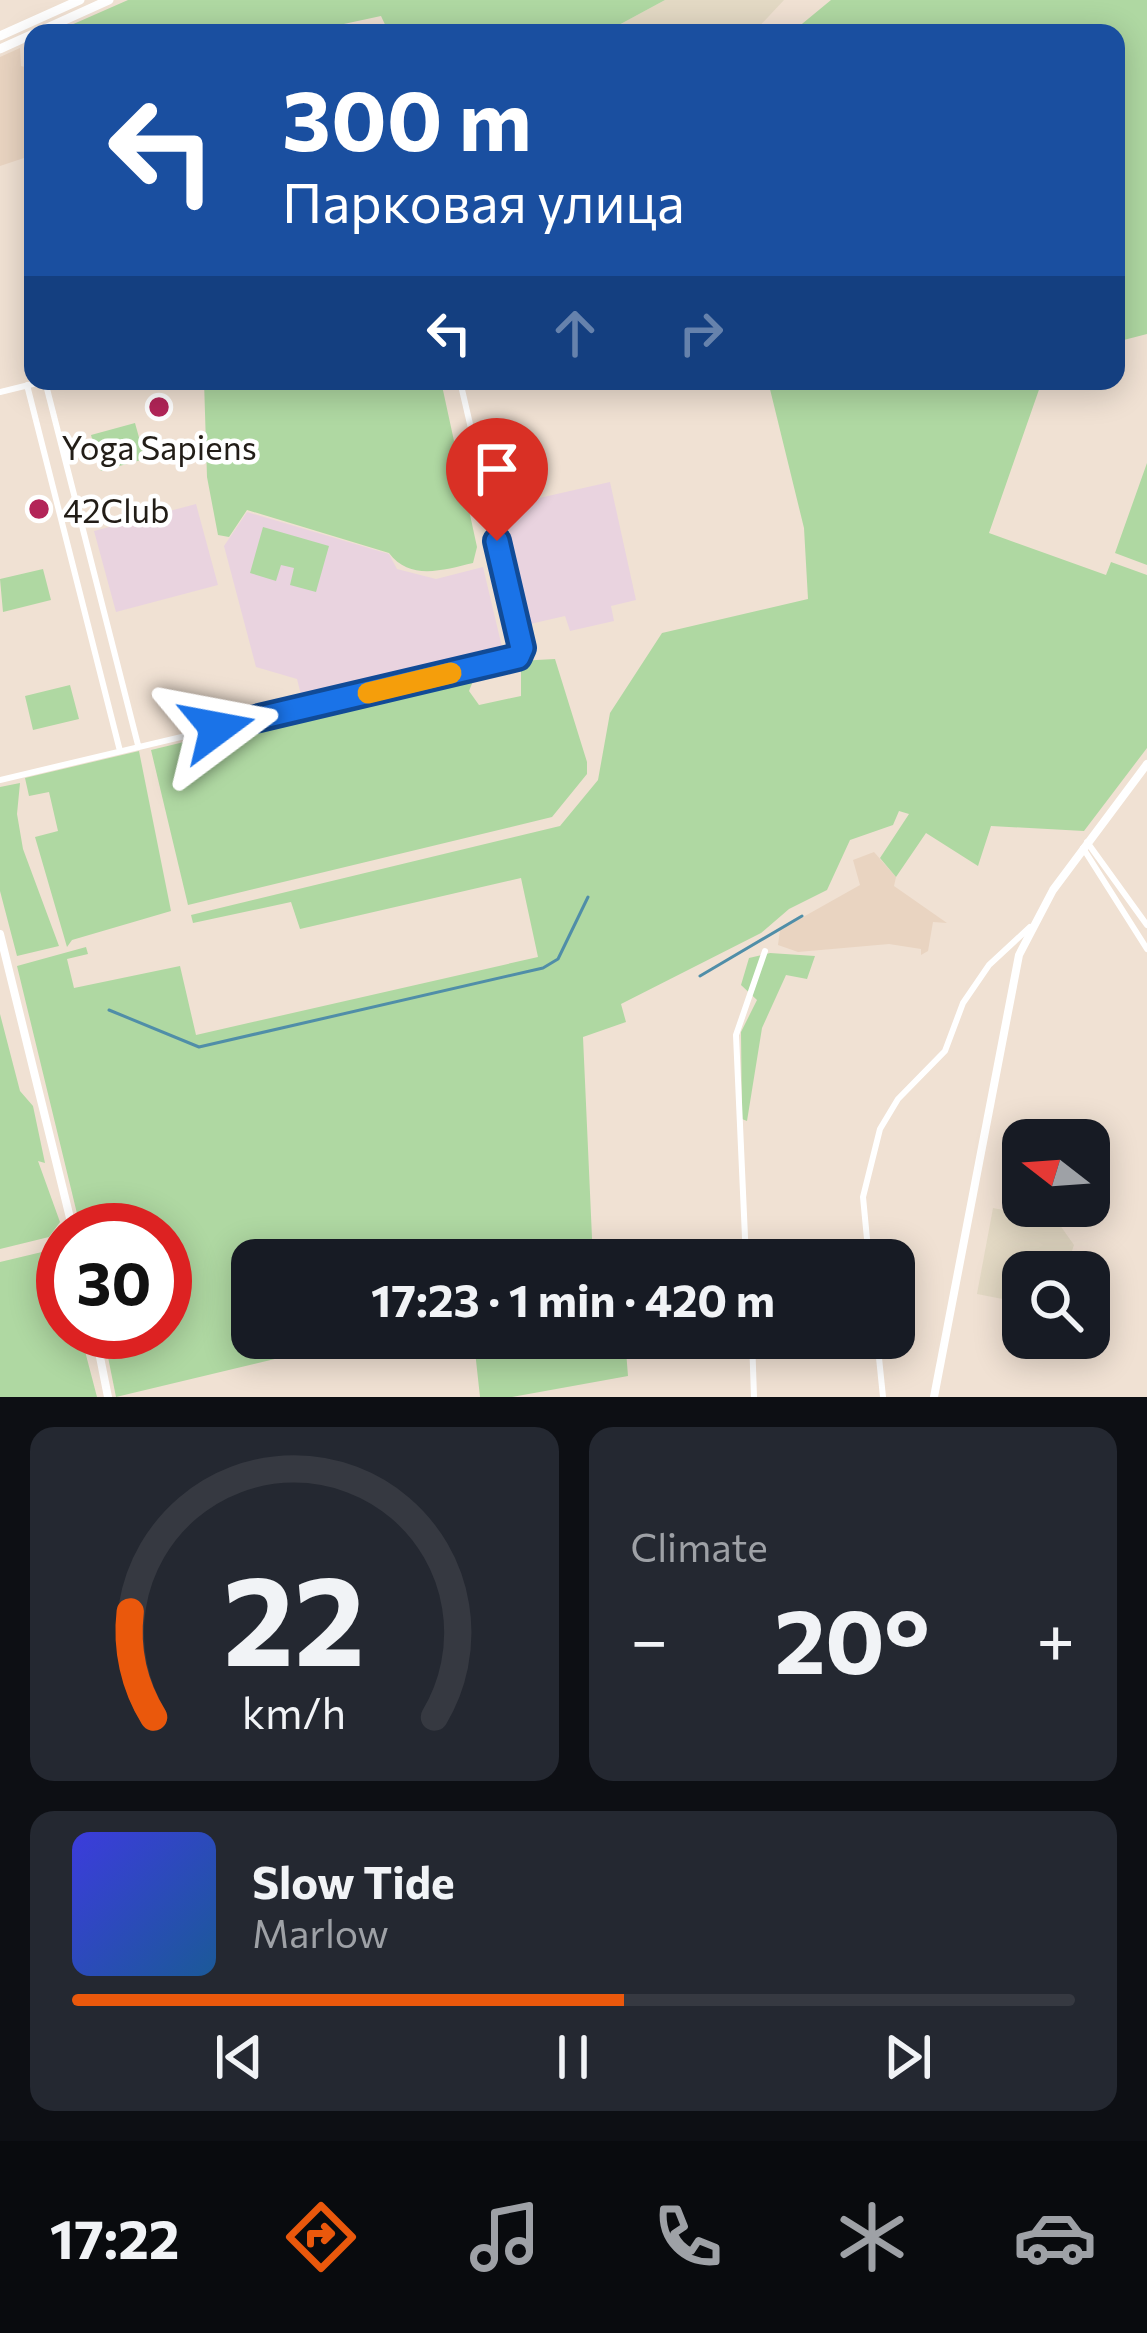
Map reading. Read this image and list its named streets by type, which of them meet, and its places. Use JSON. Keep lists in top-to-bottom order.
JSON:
{
  "places": ["Yoga Sapiens", "42Club"],
  "north": "left",
  "page": {
    "turn": ["300 m", "Парковая улица"],
    "limit": "30",
    "trip": "17:23 · 1 min · 420 m",
    "tile": "Climate",
    "heat": ["−", "20°", "+"],
    "song": ["Slow Tide", "Marlow"],
    "tabs": "17:22",
    "gauge": ["22", "km/h"]
  }
}
